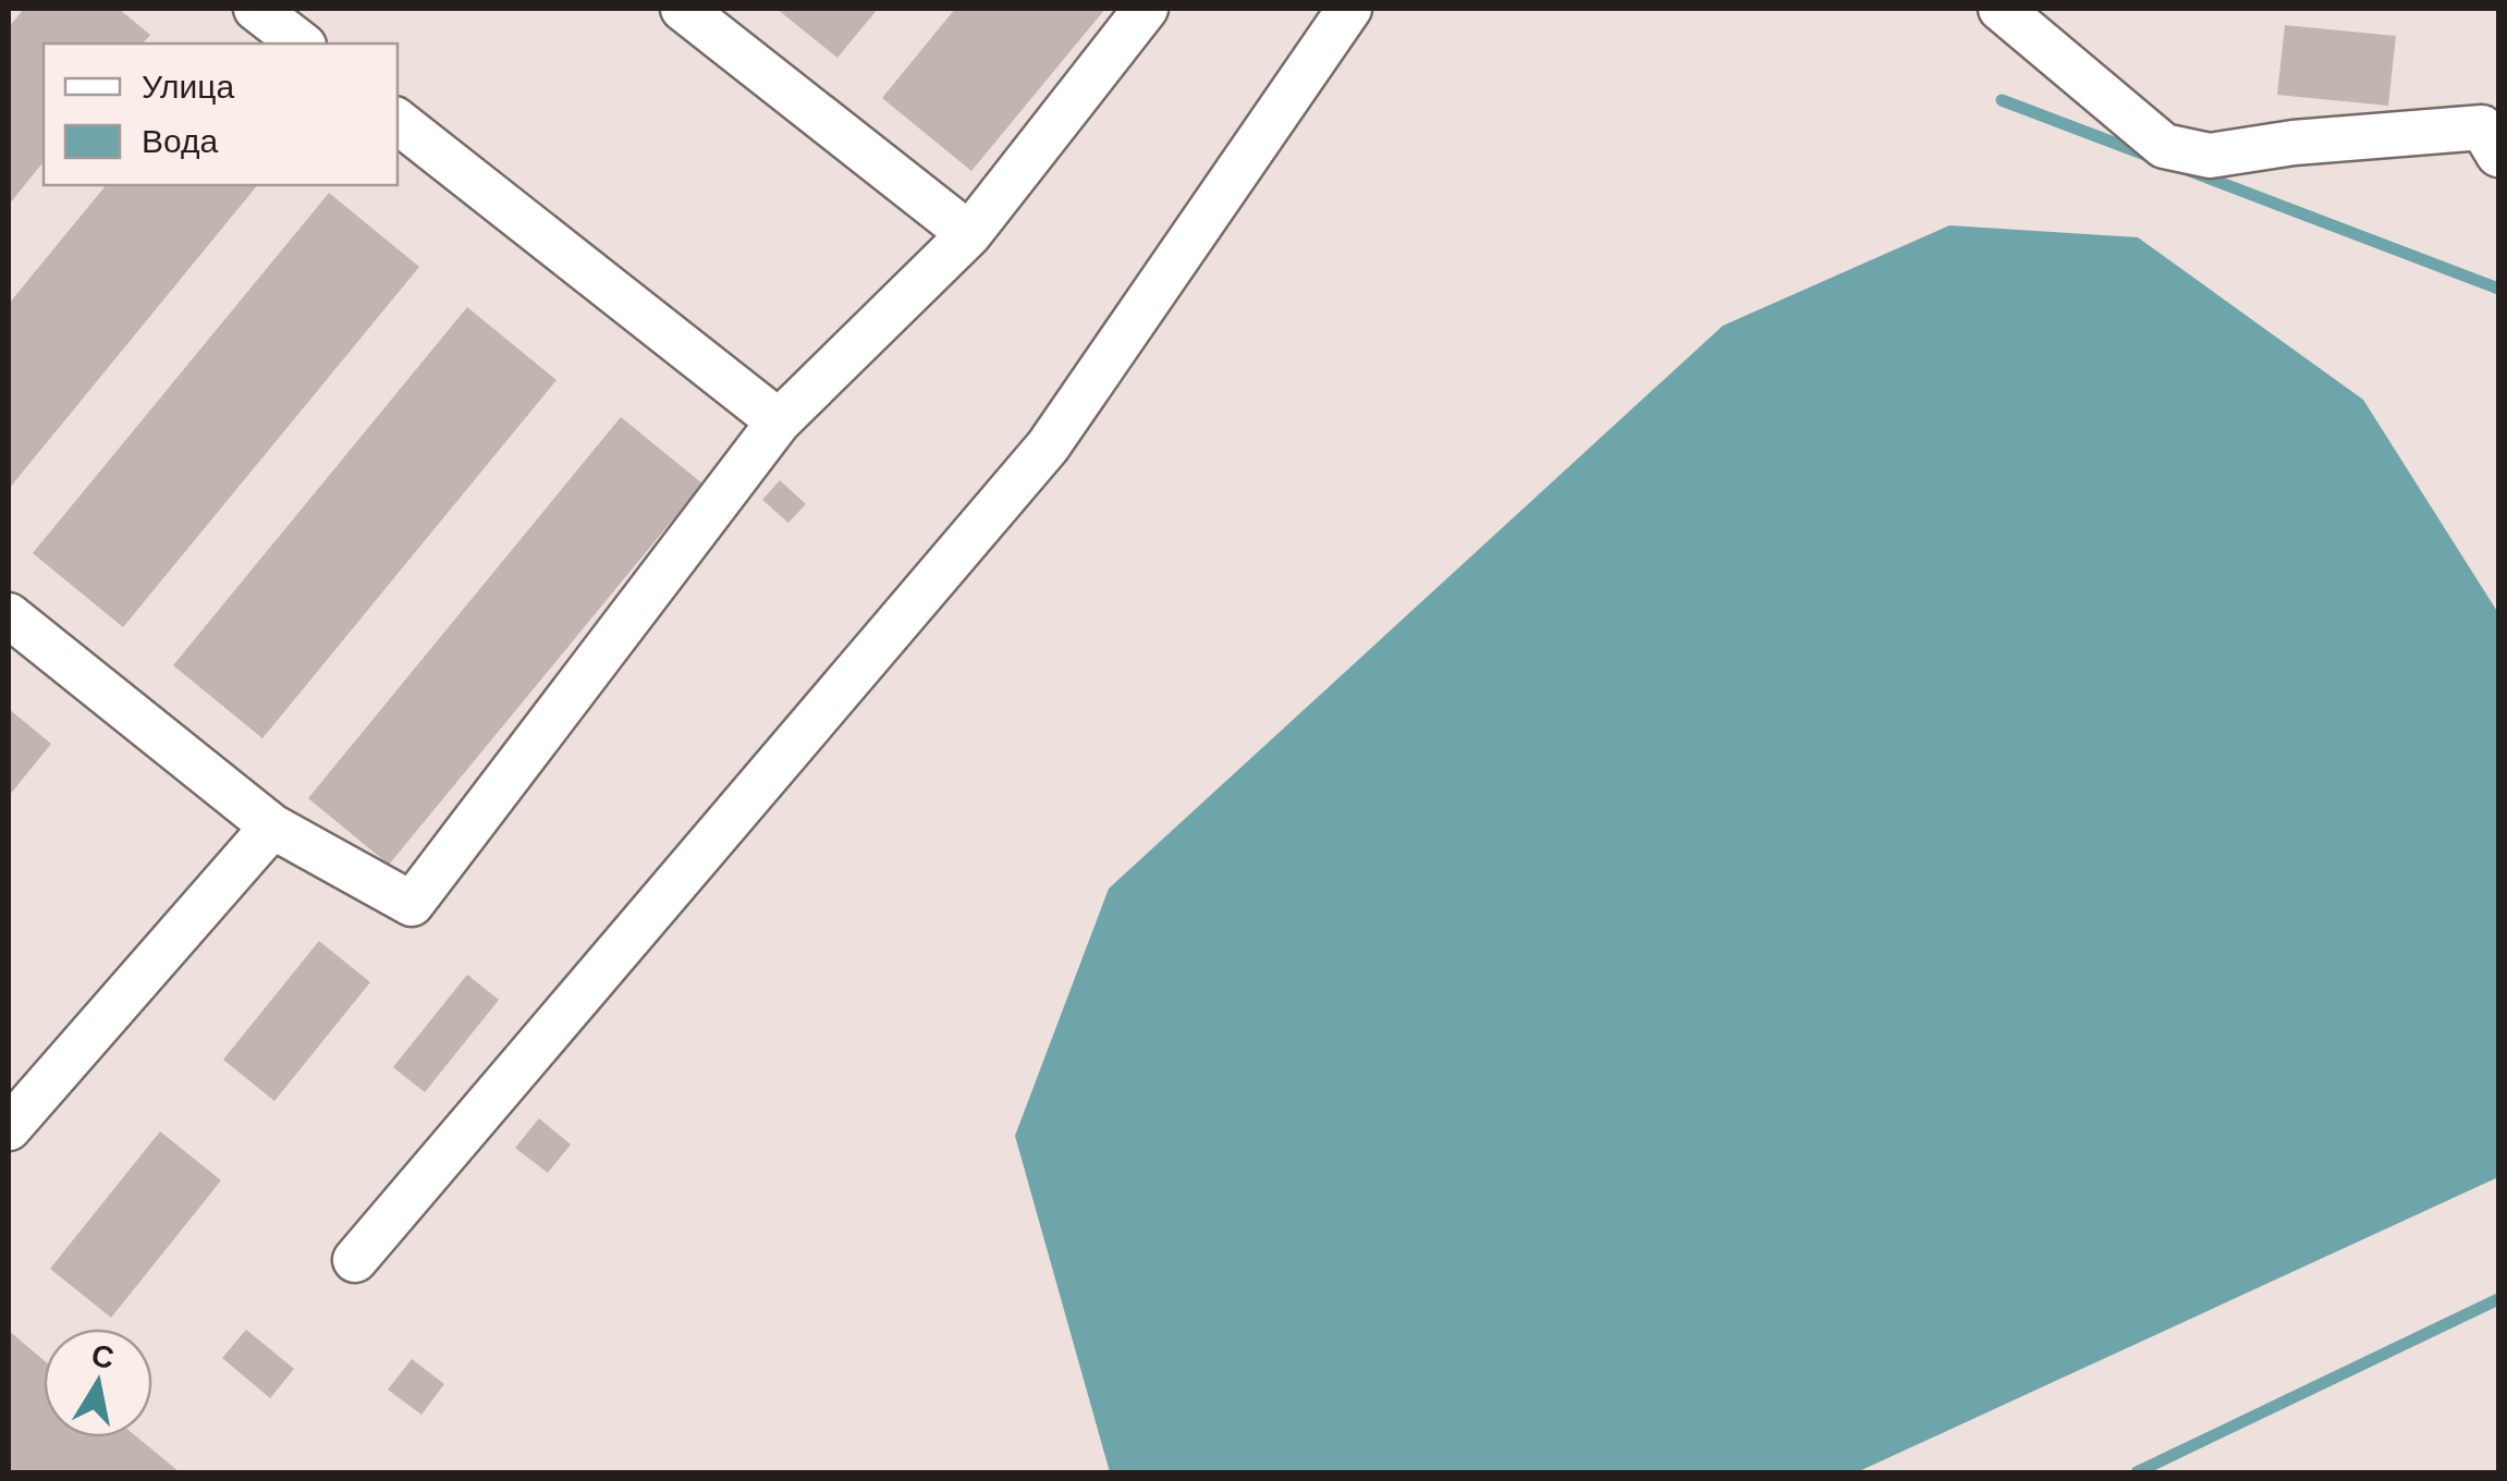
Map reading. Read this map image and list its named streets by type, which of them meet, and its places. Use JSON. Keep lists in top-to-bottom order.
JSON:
{
  "legend": ["Улица", "Вода"],
  "north": "top"
}
